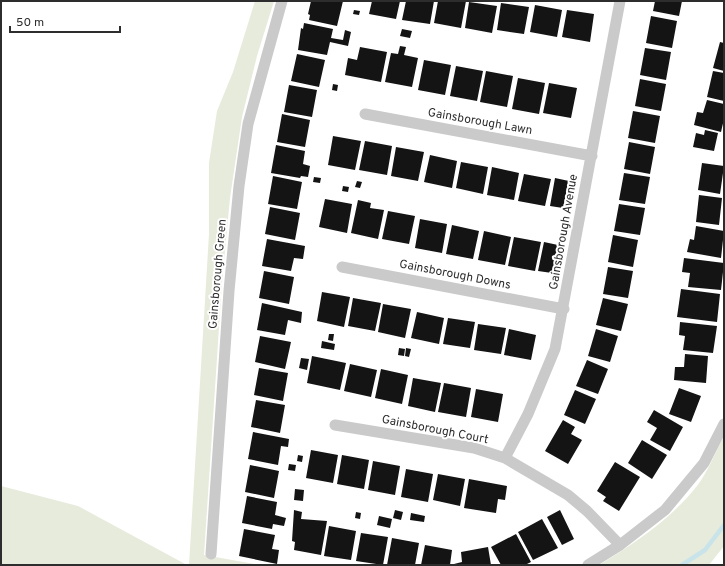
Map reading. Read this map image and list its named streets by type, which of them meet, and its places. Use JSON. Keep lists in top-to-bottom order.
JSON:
{
  "streets": {
    "street": [
      "Gainsborough Lawn",
      "Gainsborough Avenue",
      "Gainsborough Green",
      "Gainsborough Downs",
      "Gainsborough Court"
    ]
  },
  "crossings": [
    ["Gainsborough Lawn", "Gainsborough Avenue"],
    ["Gainsborough Avenue", "Gainsborough Downs"],
    ["Gainsborough Avenue", "Gainsborough Court"]
  ],
  "scale_bar": "50 m"
}
